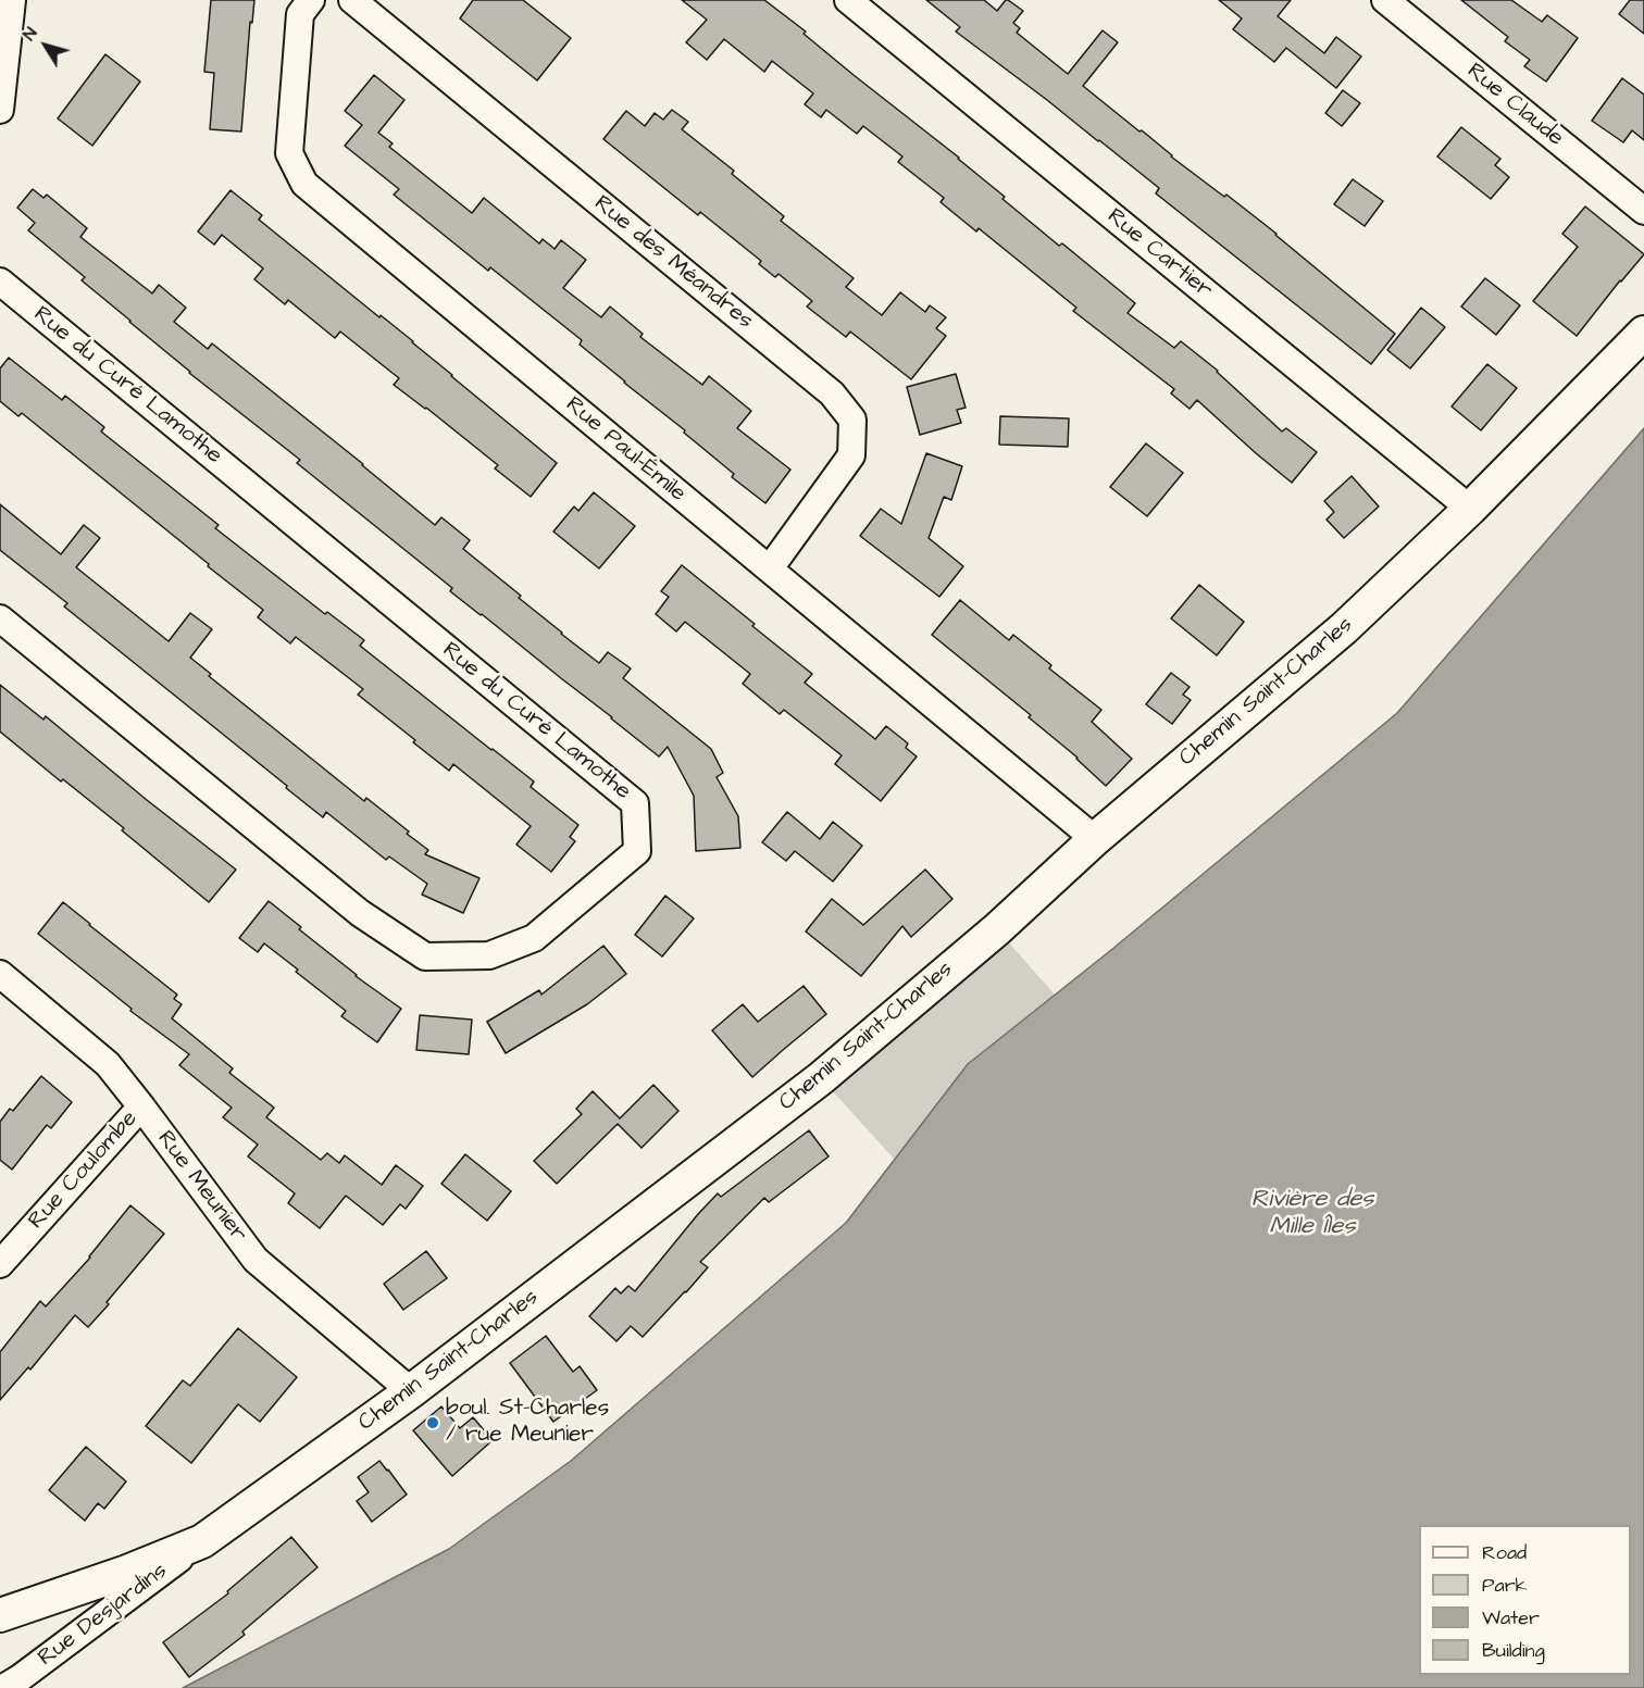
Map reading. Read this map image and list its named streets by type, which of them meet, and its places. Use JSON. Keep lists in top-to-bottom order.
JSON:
{
  "streets": {
    "main road": ["Chemin Saint-Charles"],
    "street": [
      "Rue Claude",
      "Rue Cartier",
      "Rue des Méandres",
      "Rue du Curé Lamothe",
      "Rue Paul-Émile",
      "Rue Coulombe",
      "Rue Meunier",
      "Rue Desjardins"
    ]
  },
  "crossings": [
    ["Rue Cartier", "Chemin Saint-Charles"],
    ["Rue des Méandres", "Rue Paul-Émile"],
    ["Rue Paul-Émile", "Chemin Saint-Charles"],
    ["Chemin Saint-Charles", "Rue Meunier"],
    ["Chemin Saint-Charles", "Rue Desjardins"],
    ["Rue Coulombe", "Rue Meunier"]
  ],
  "water": ["Rivière des Mille Îles"],
  "places": ["boul. St-Charles / rue Meunier"],
  "legend": [
    "Road",
    "Park",
    "Water",
    "Building"
  ],
  "north": "top left"
}
